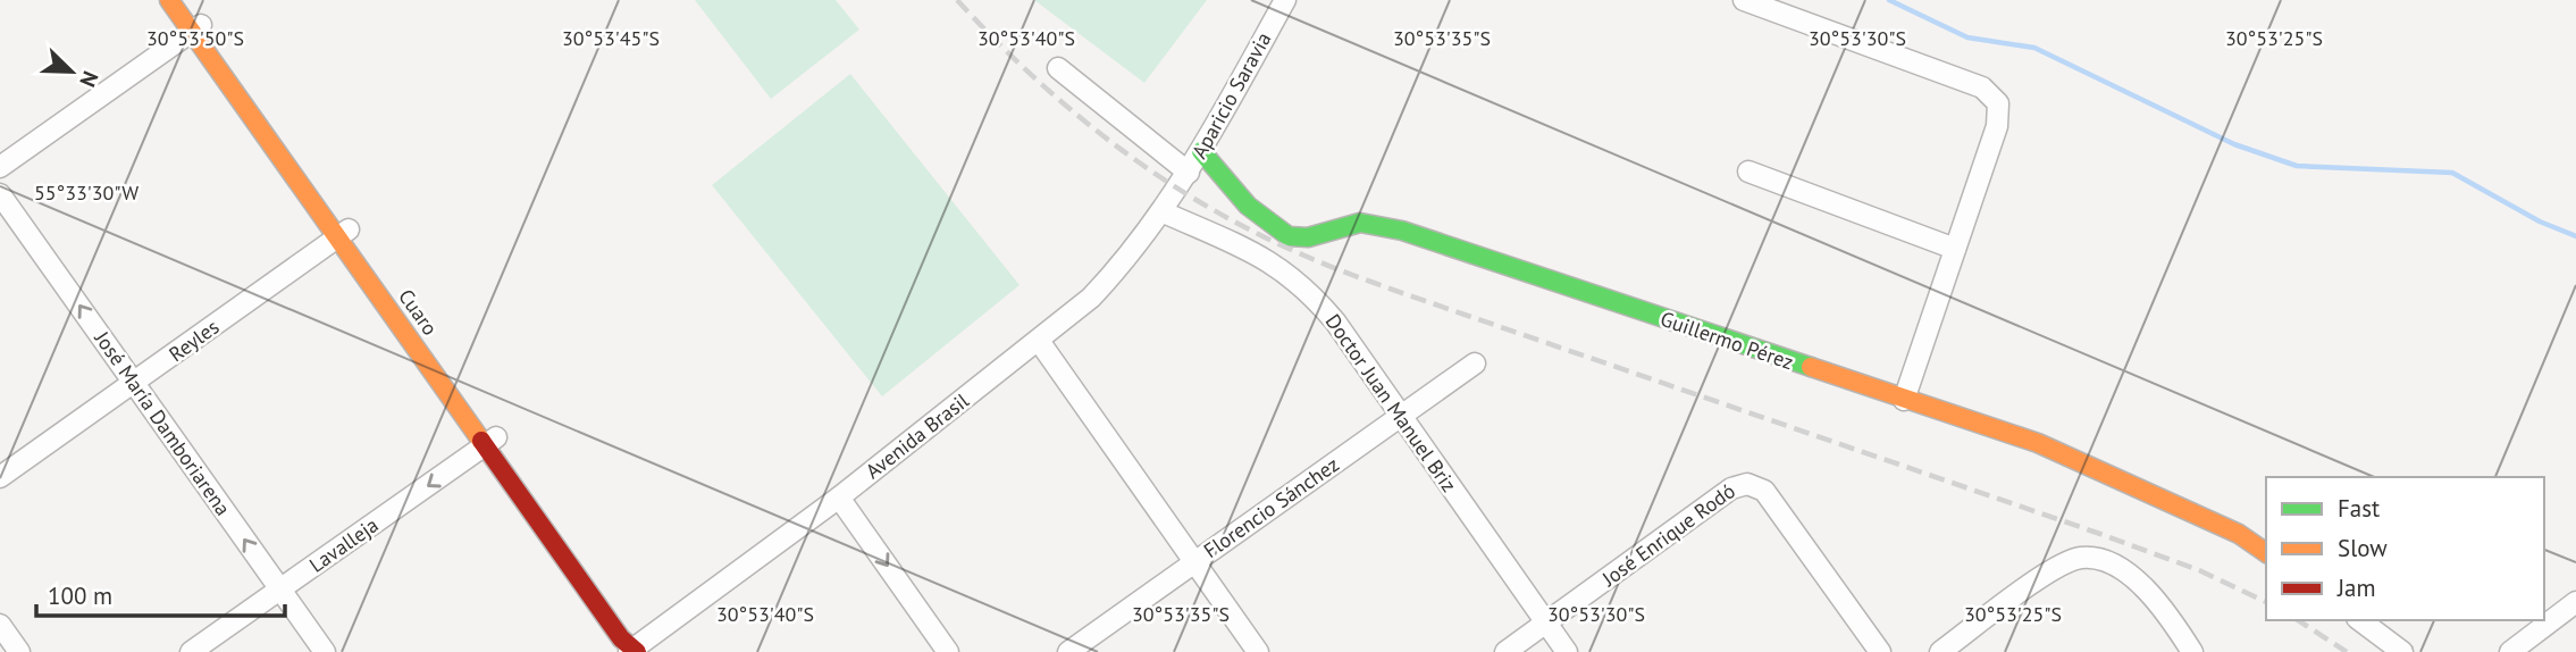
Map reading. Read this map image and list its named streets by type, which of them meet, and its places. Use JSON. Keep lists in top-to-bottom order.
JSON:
{
  "streets": {
    "street": [
      "Aparicio Saravia",
      "Cuaro",
      "Reyles",
      "Guillermo Pérez",
      "Doctor Juan Manuel Briz",
      "José María Damboriarena",
      "Avenida Brasil",
      "Florencio Sánchez",
      "José Enrique Rodó",
      "Lavalleja"
    ]
  },
  "crossings": [
    ["Aparicio Saravia", "Guillermo Pérez"],
    ["Aparicio Saravia", "Avenida Brasil"],
    ["Cuaro", "Reyles"],
    ["Cuaro", "Avenida Brasil"],
    ["Cuaro", "Lavalleja"],
    ["Reyles", "José María Damboriarena"],
    ["Doctor Juan Manuel Briz", "Avenida Brasil"],
    ["Doctor Juan Manuel Briz", "Florencio Sánchez"],
    ["Doctor Juan Manuel Briz", "José Enrique Rodó"],
    ["José María Damboriarena", "Lavalleja"]
  ],
  "one_way": ["José María Damboriarena", "Lavalleja"],
  "legend": ["Fast", "Slow", "Jam"],
  "scale_bar": "100 m",
  "north": "bottom right",
  "coordinates": [
    "30°53'50\"S",
    "30°53'45\"S",
    "30°53'40\"S",
    "30°53'35\"S",
    "30°53'30\"S",
    "30°53'25\"S",
    "55°33'30\"W"
  ]
}
